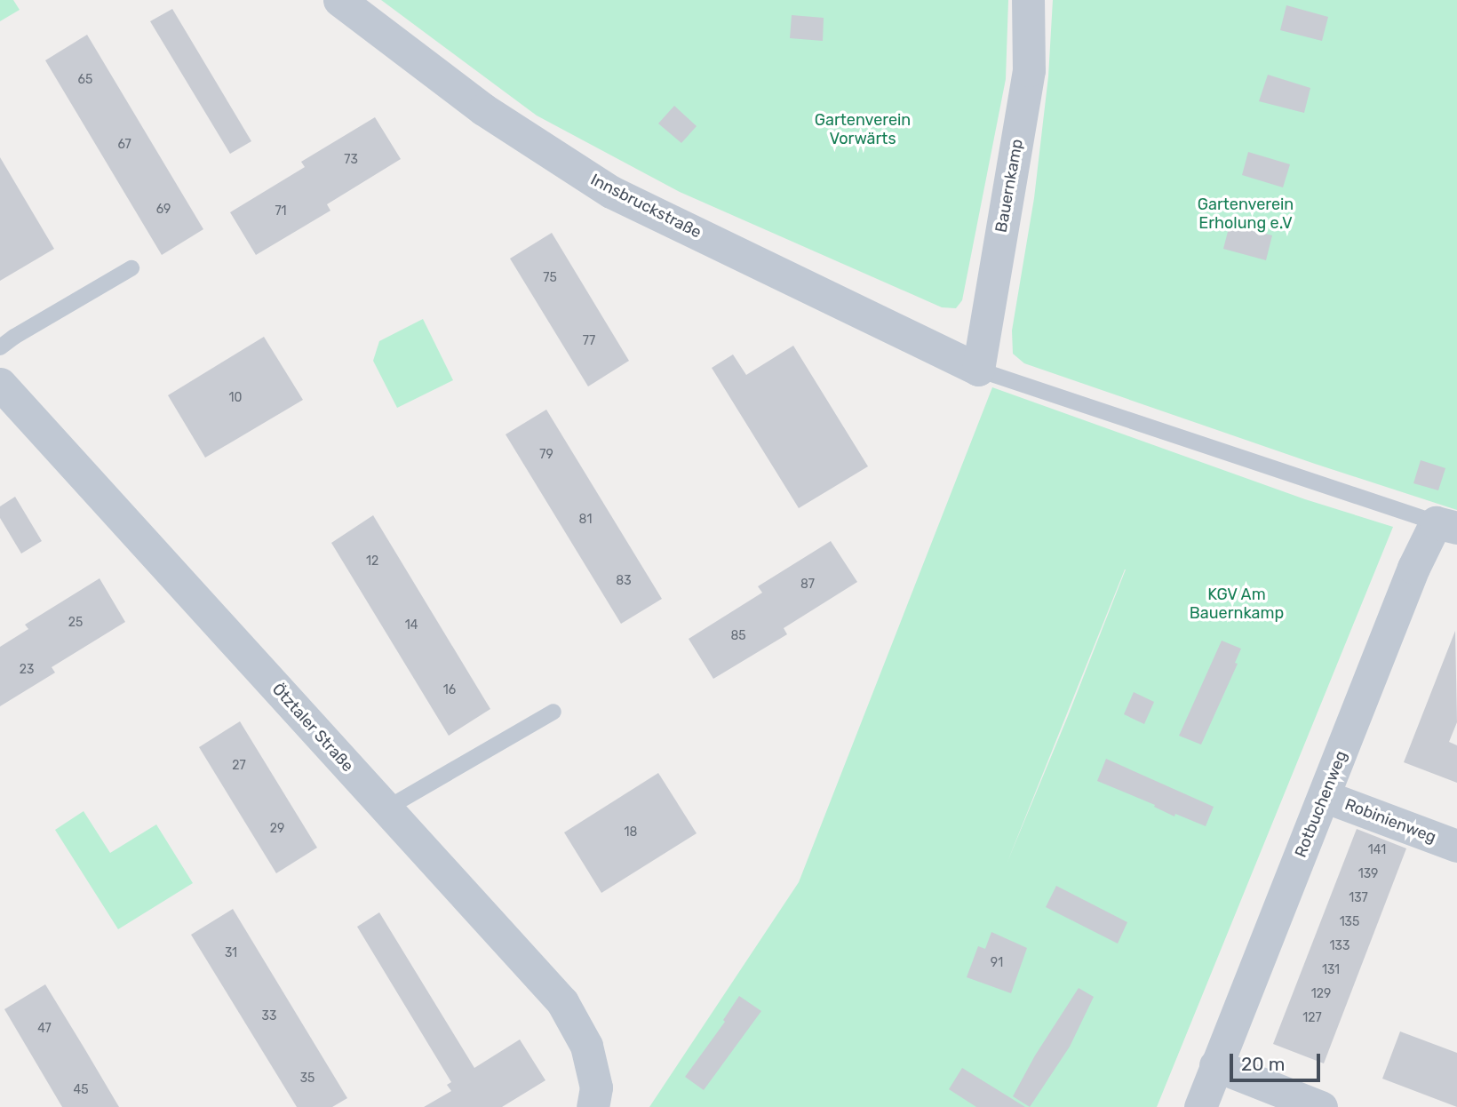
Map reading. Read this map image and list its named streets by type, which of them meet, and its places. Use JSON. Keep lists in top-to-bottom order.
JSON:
{
  "streets": {
    "street": [
      "Bauernkamp",
      "Innsbruckstraße",
      "Ötztaler Straße",
      "Rotbuchenweg",
      "Robinienweg"
    ]
  },
  "crossings": [
    ["Bauernkamp", "Innsbruckstraße"],
    ["Rotbuchenweg", "Robinienweg"]
  ],
  "parks": ["Gartenverein Vorwärts", "Gartenverein Erholung e.V", "KGV Am Bauernkamp"],
  "house_numbers": [
    "65",
    "67",
    "73",
    "69",
    "71",
    "75",
    "77",
    "10",
    "79",
    "81",
    "12",
    "83",
    "87",
    "25",
    "14",
    "85",
    "23",
    "16",
    "27",
    "29",
    "18",
    "141",
    "139",
    "137",
    "135",
    "133",
    "31",
    "91",
    "131",
    "129",
    "33",
    "127",
    "47",
    "35",
    "45"
  ],
  "scale_bar": "20 m"
}
